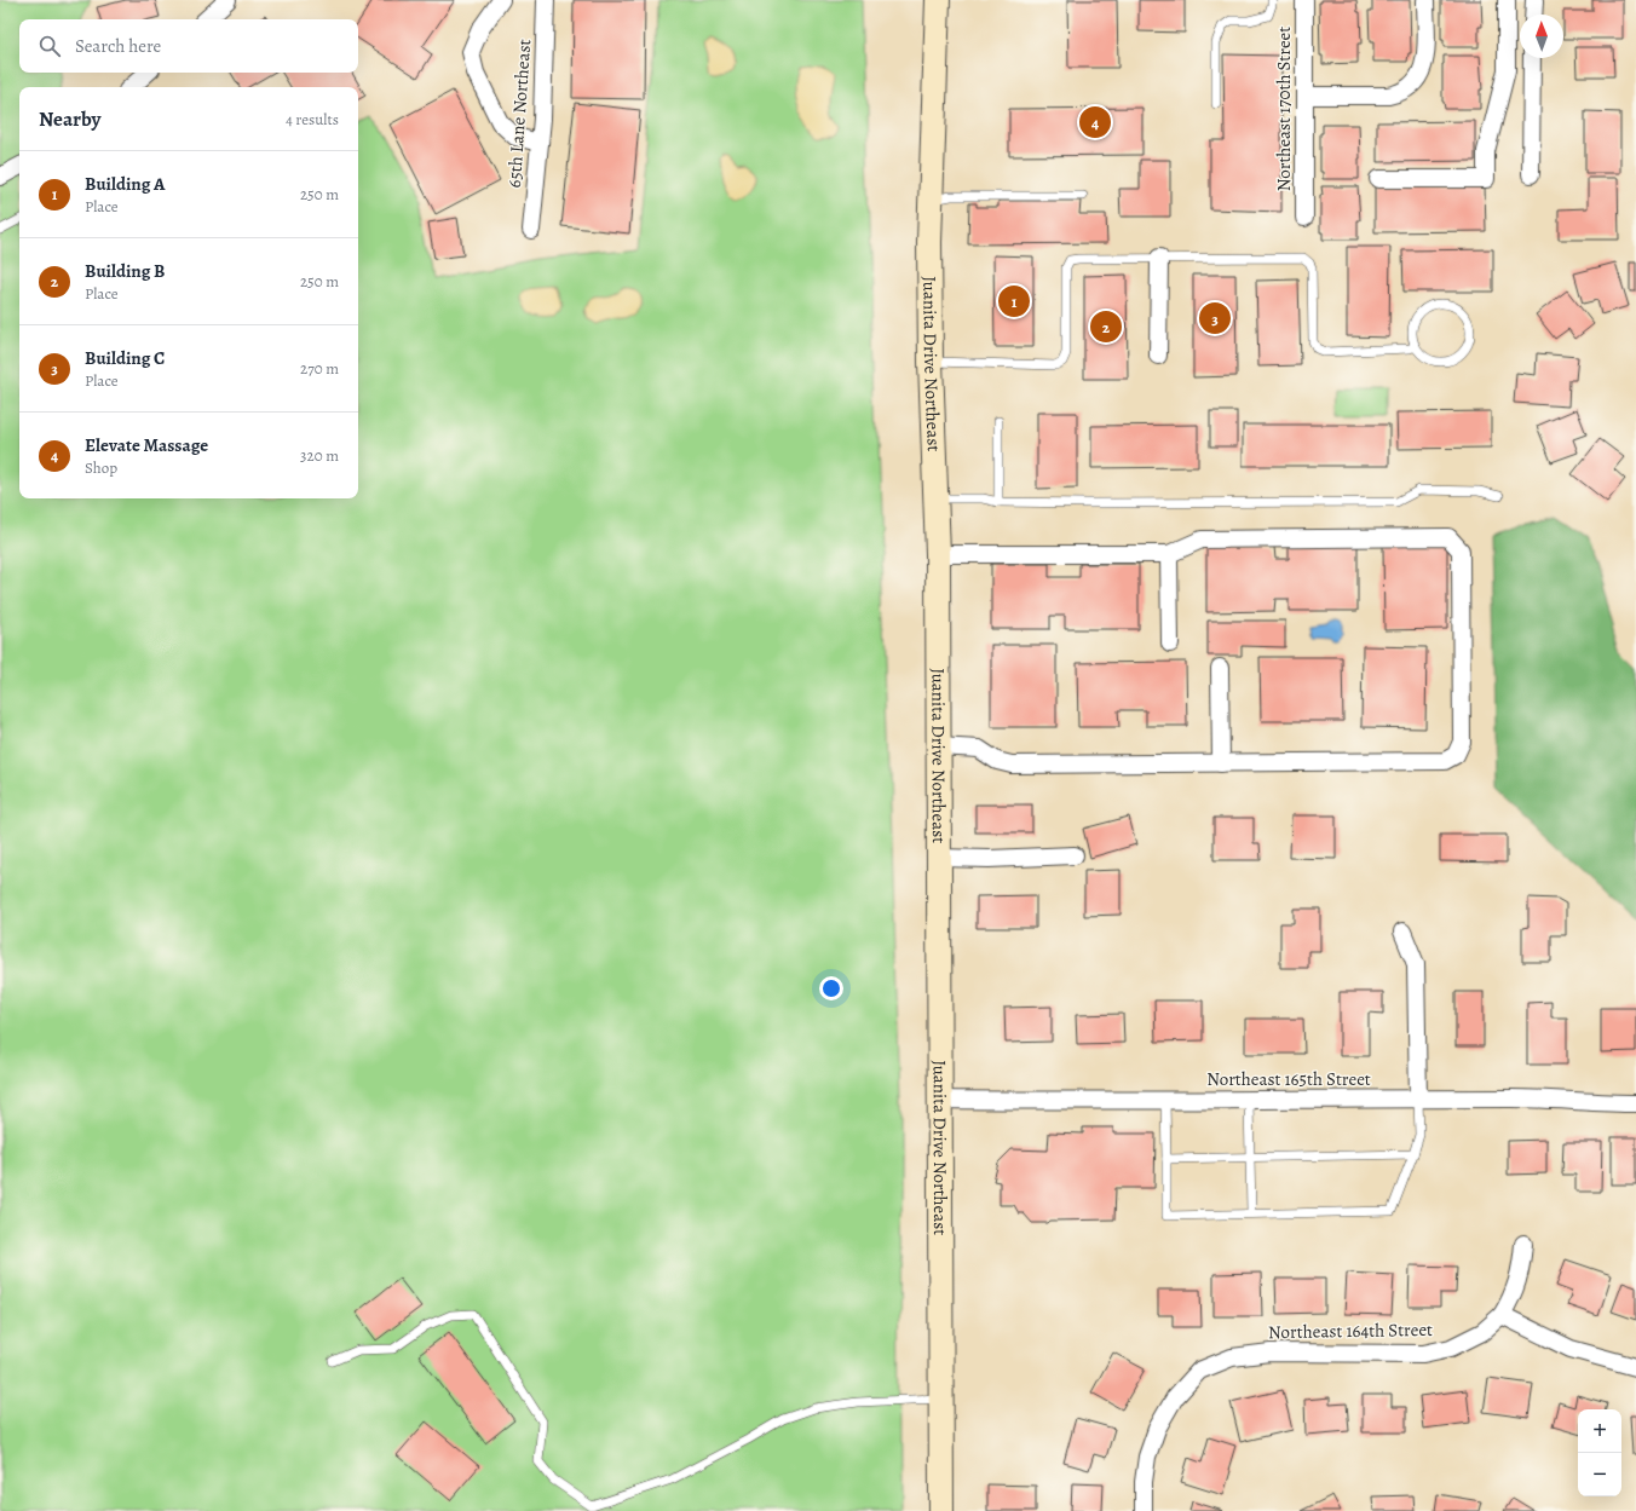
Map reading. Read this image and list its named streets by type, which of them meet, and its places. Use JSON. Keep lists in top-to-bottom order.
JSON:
{
  "streets": {
    "main road": ["Juanita Drive Northeast"],
    "street": [
      "Northeast 170th Street",
      "65th Lane Northeast",
      "Northeast 165th Street",
      "Northeast 164th Street"
    ]
  },
  "crossings": [
    ["Juanita Drive Northeast", "Northeast 165th Street"]
  ],
  "north": "top",
  "page": {
    "search": "Search here",
    "heading": ["Nearby", "4 results"],
    "pins": [
      "4",
      "1",
      "3",
      "2"
    ],
    "list": [
      {
        "mark": "1",
        "name": "Building A",
        "note": "Place",
        "value": "250 m"
      },
      {
        "mark": "2",
        "name": "Building B",
        "note": "Place",
        "value": "250 m"
      },
      {
        "mark": "3",
        "name": "Building C",
        "note": "Place",
        "value": "270 m"
      },
      {
        "mark": "4",
        "name": "Elevate Massage",
        "note": "Shop",
        "value": "320 m"
      }
    ],
    "map_buttons": ["+", "−"]
  }
}
